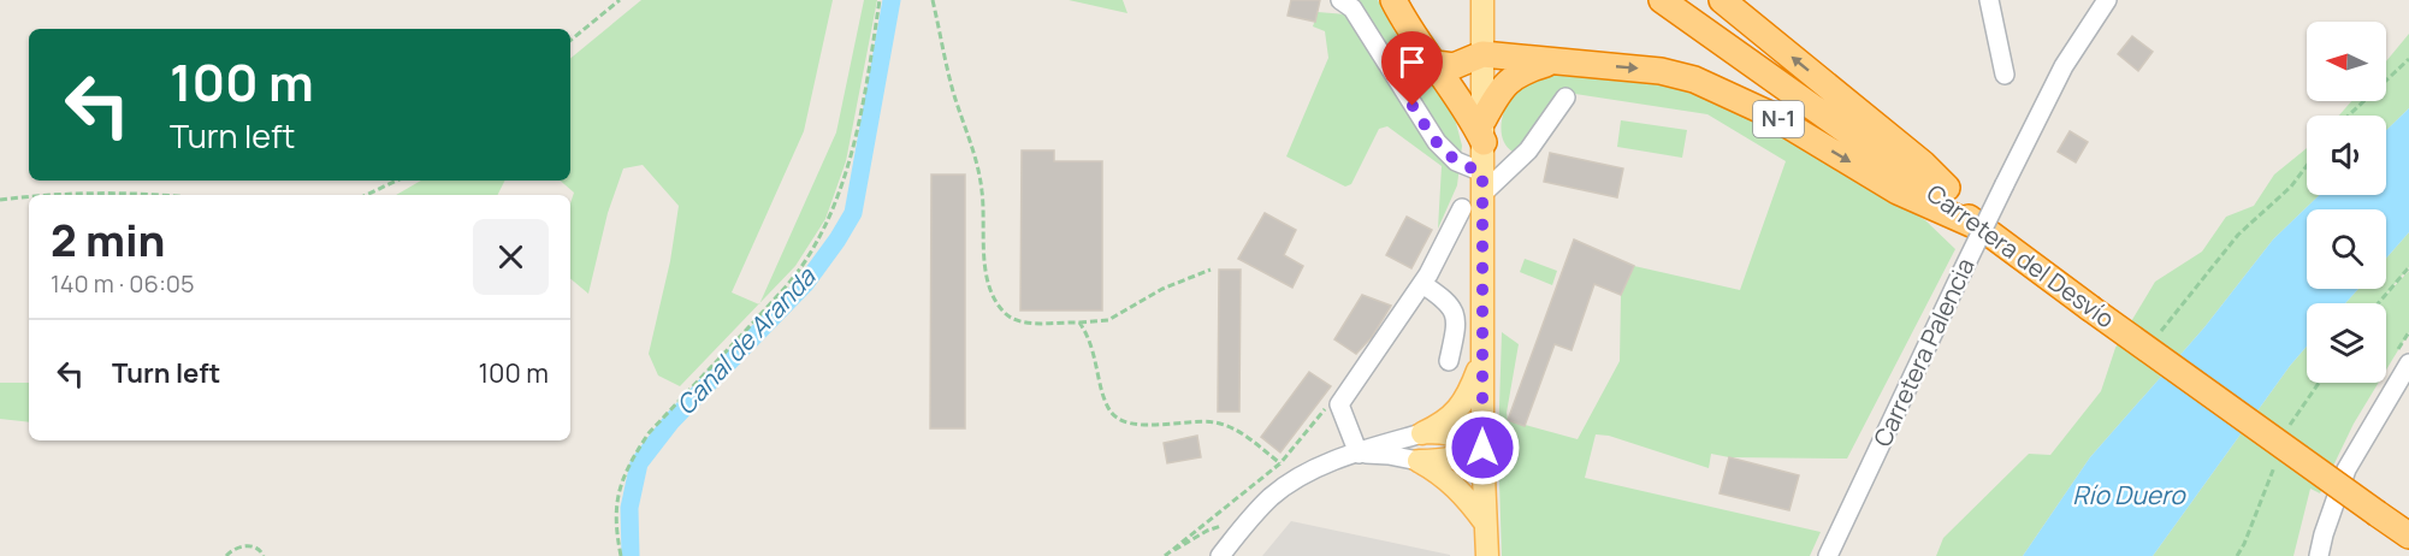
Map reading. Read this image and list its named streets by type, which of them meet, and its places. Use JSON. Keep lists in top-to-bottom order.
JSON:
{
  "streets": {
    "highway": ["N-1", "Carretera del Desvío"],
    "street": ["Carretera Palencia"]
  },
  "crossings": [
    ["N-1", "Carretera del Desvío"]
  ],
  "water": ["Canal de Aranda", "Río Duero"],
  "north": "left",
  "page": {
    "turn": ["100 m", "Turn left"],
    "heading": ["2 min", "140 m · 06:05"],
    "list": [
      {
        "name": "Turn left",
        "value": "100 m"
      }
    ]
  }
}
